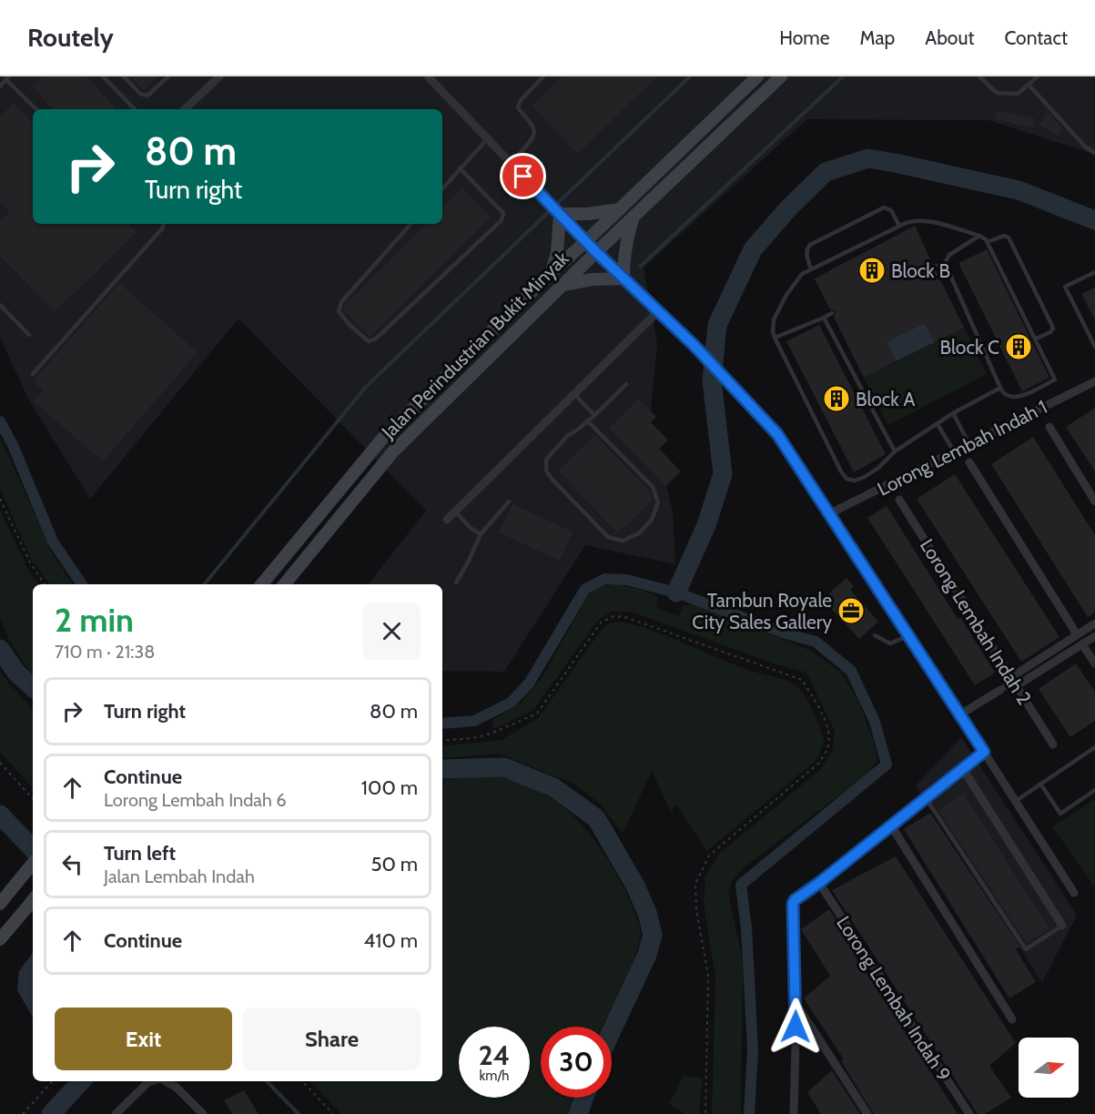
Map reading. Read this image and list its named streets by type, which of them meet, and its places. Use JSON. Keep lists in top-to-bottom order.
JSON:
{
  "streets": {
    "main road": ["Jalan Perindustrian Bukit Minyak"],
    "street": ["Lorong Lembah Indah 1", "Lorong Lembah Indah 2", "Lorong Lembah Indah 9"]
  },
  "places": {
    "building": ["Block B", "Block C", "Block A"],
    "office": ["Tambun Royale City Sales Gallery"]
  },
  "north": "right",
  "page": {
    "header": "Routely",
    "nav": [
      "Home",
      "Map",
      "About",
      "Contact"
    ],
    "turn": ["80 m", "Turn right"],
    "heading": ["2 min", "710 m · 21:38"],
    "list": [
      {
        "name": "Turn right",
        "value": "80 m"
      },
      {
        "name": "Continue",
        "note": "Lorong Lembah Indah 6",
        "value": "100 m"
      },
      {
        "name": "Turn left",
        "note": "Jalan Lembah Indah",
        "value": "50 m"
      },
      {
        "name": "Continue",
        "value": "410 m"
      }
    ],
    "buttons": ["Exit", "Share"],
    "speed": "24 km/h",
    "limit": "30"
  }
}
